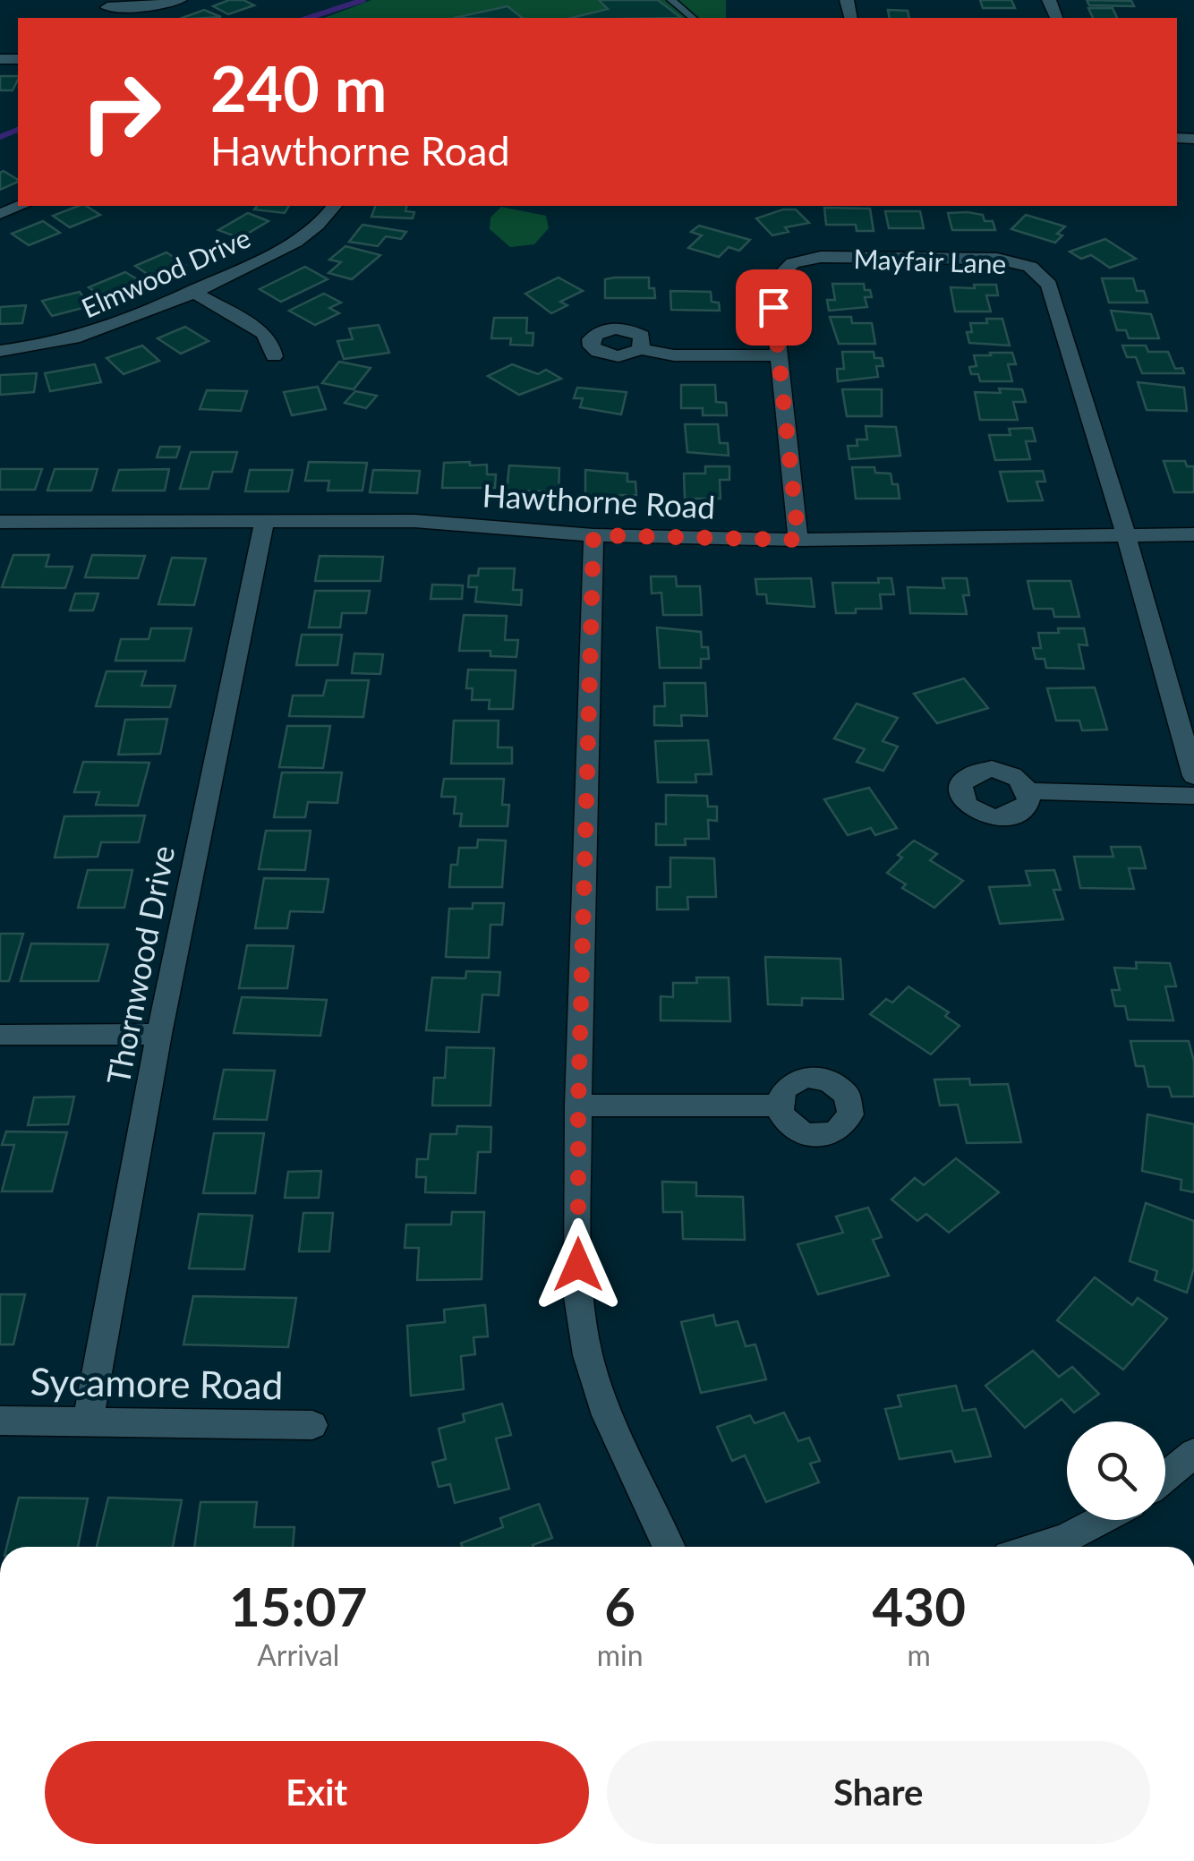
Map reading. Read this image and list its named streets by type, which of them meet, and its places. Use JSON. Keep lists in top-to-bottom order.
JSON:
{
  "streets": {
    "street": [
      "Mayfair Lane",
      "Elmwood Drive",
      "Hawthorne Road",
      "Thornwood Drive",
      "Sycamore Road"
    ]
  },
  "crossings": [
    ["Mayfair Lane", "Hawthorne Road"],
    ["Hawthorne Road", "Thornwood Drive"],
    ["Thornwood Drive", "Sycamore Road"]
  ],
  "page": {
    "turn": ["240 m", "Hawthorne Road"],
    "eta": [
      "15:07",
      "Arrival",
      "6",
      "min",
      "430",
      "m"
    ],
    "buttons": ["Exit", "Share"]
  }
}
